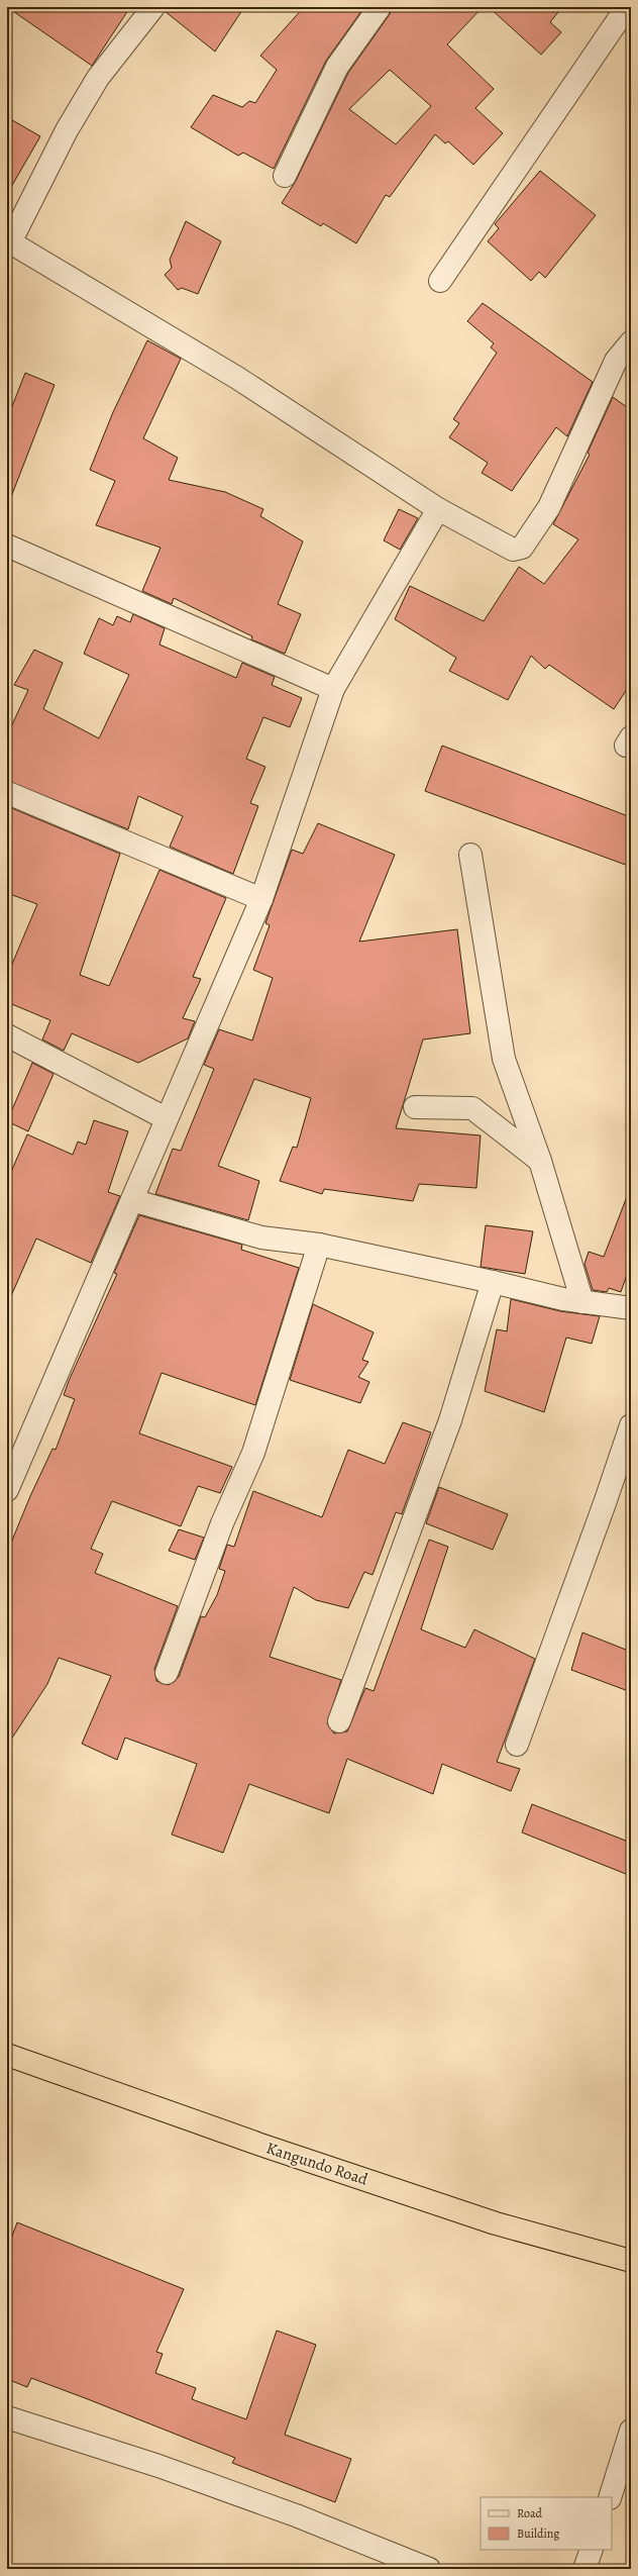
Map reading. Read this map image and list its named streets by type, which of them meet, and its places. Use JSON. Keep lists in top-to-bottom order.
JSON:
{
  "streets": {
    "highway": ["Kangundo Road"]
  },
  "legend": ["Road", "Building"]
}
